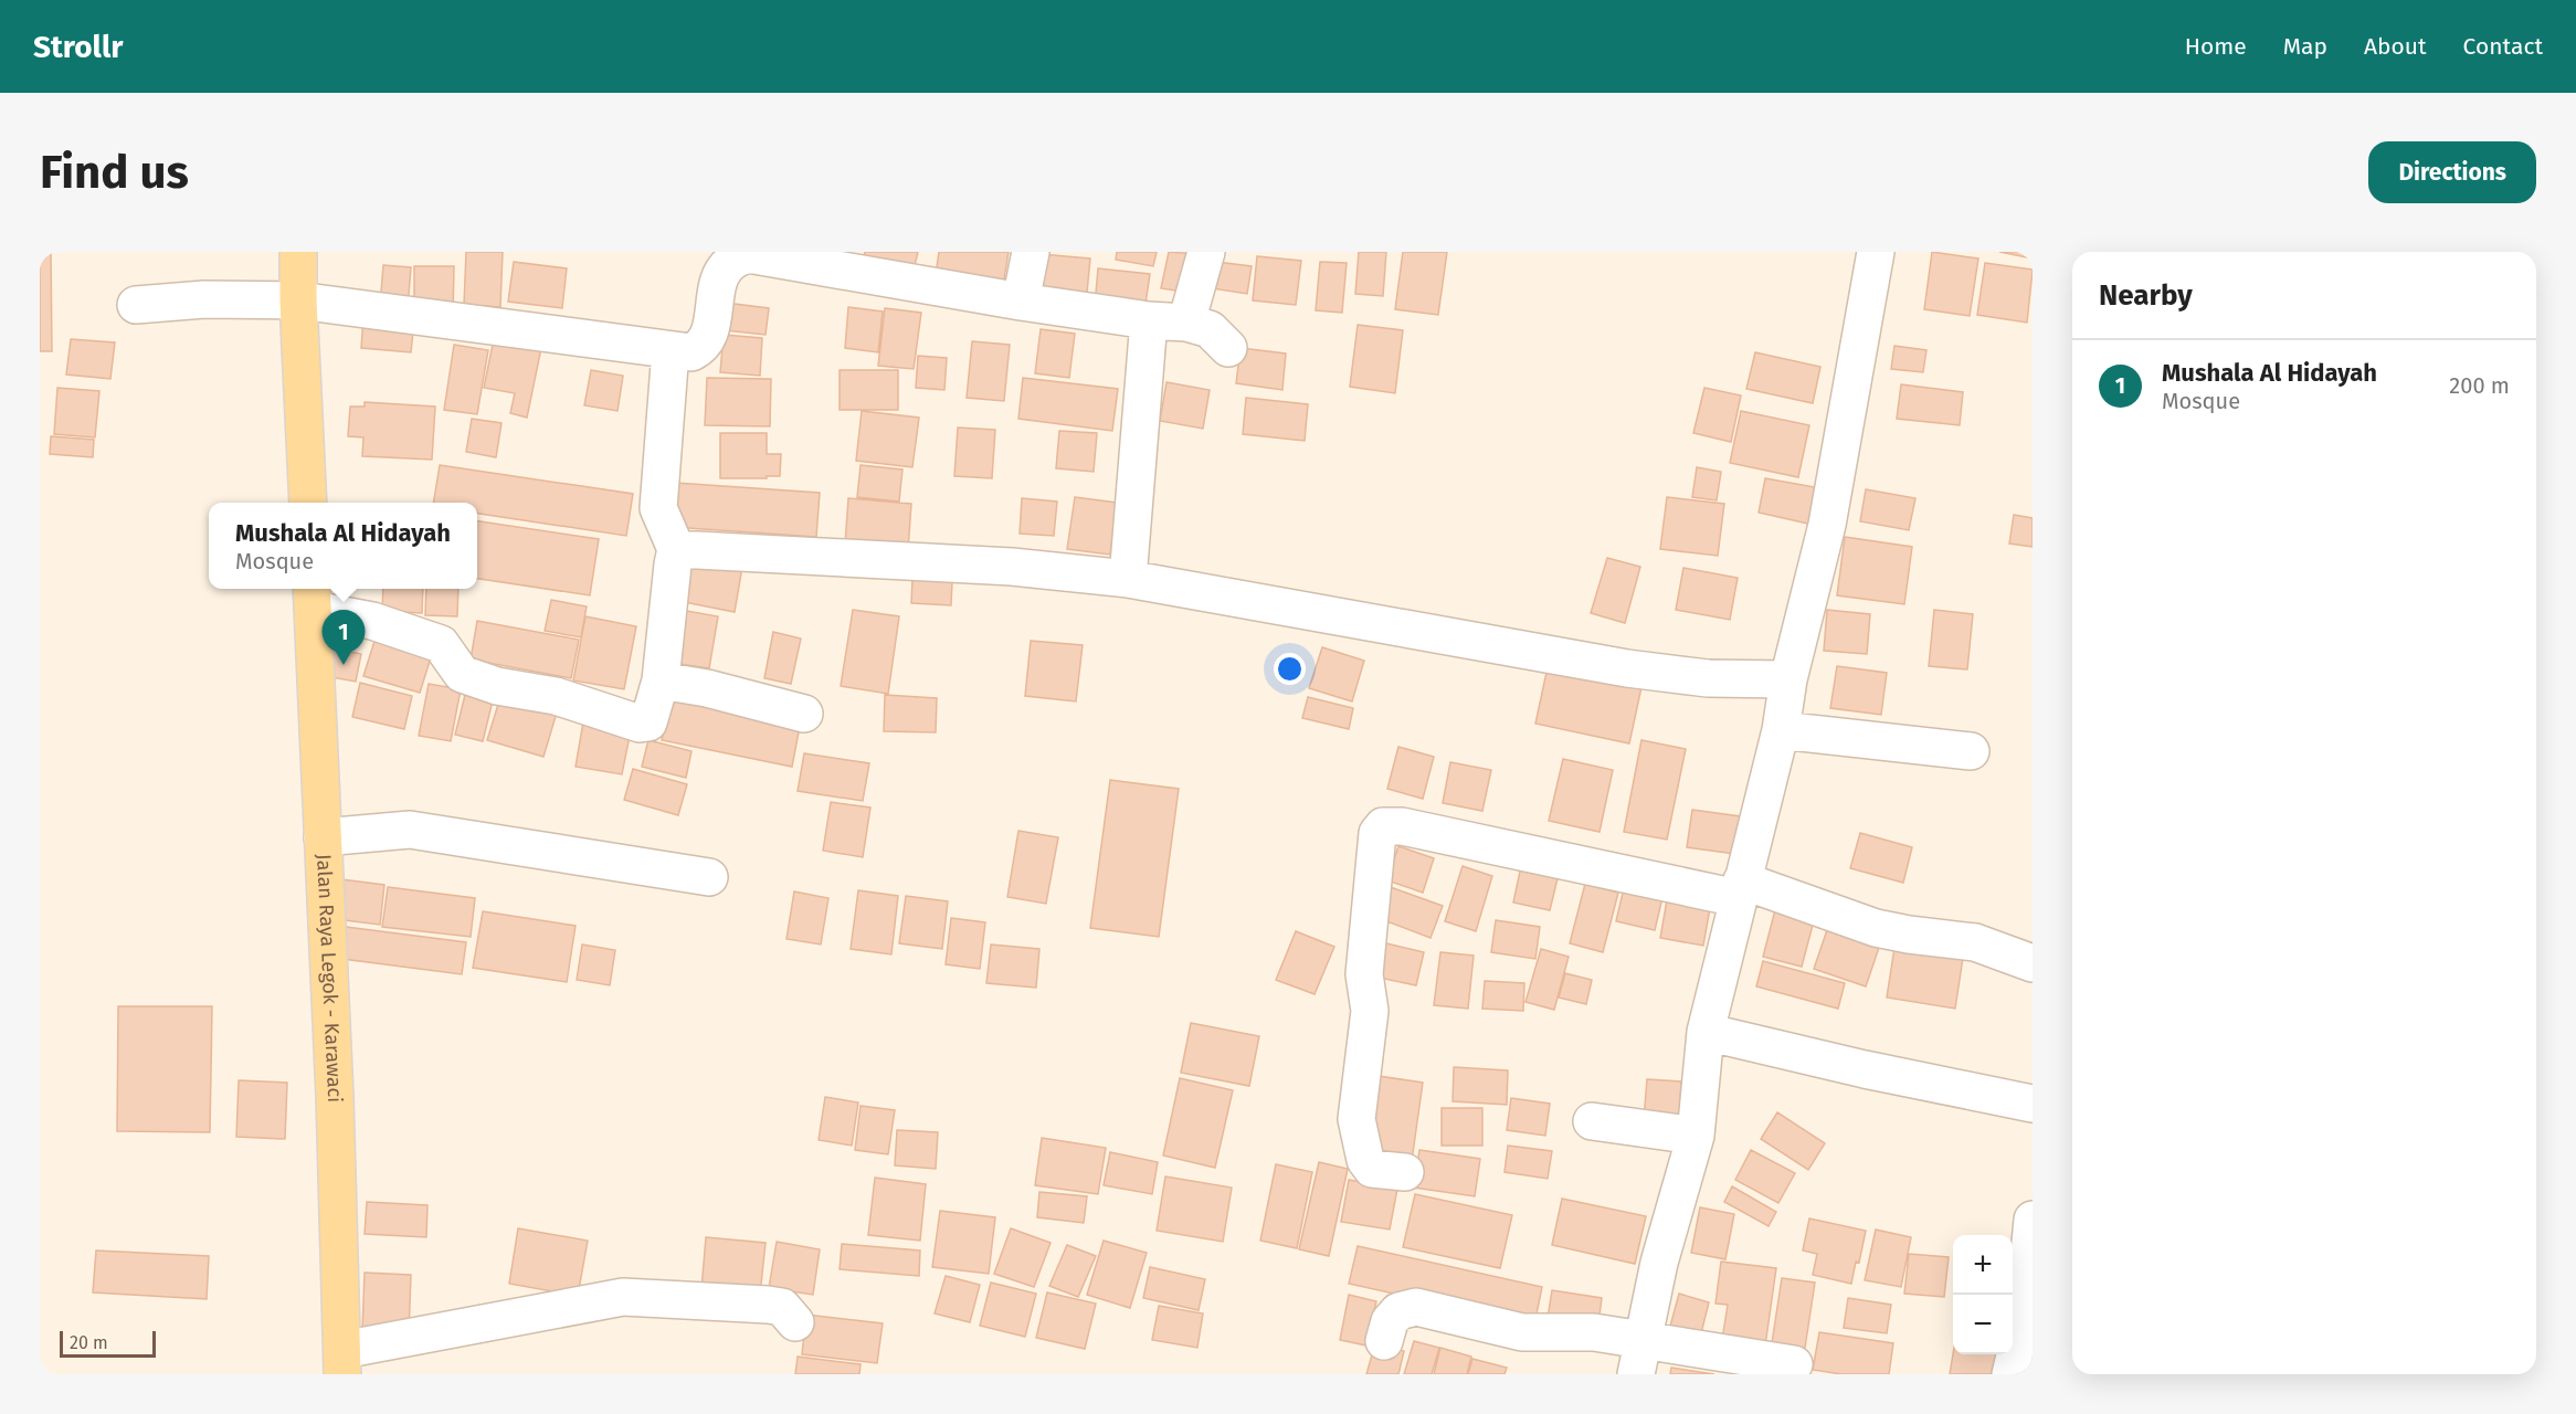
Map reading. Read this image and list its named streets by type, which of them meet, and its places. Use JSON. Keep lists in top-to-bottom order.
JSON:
{
  "streets": {
    "main road": ["Jalan Raya Legok - Karawaci"]
  },
  "scale_bar": "20 m",
  "page": {
    "header": "Strollr",
    "nav": [
      "Home",
      "Map",
      "About",
      "Contact"
    ],
    "buttons": "Directions",
    "title": "Find us",
    "heading": "Nearby",
    "list": [
      {
        "mark": "1",
        "name": "Mushala Al Hidayah",
        "note": "Mosque",
        "value": "200 m"
      }
    ],
    "popup": ["Mushala Al Hidayah", "Mosque"],
    "pins": "1",
    "map_buttons": ["+", "−"],
    "scale": "20 m"
  }
}
